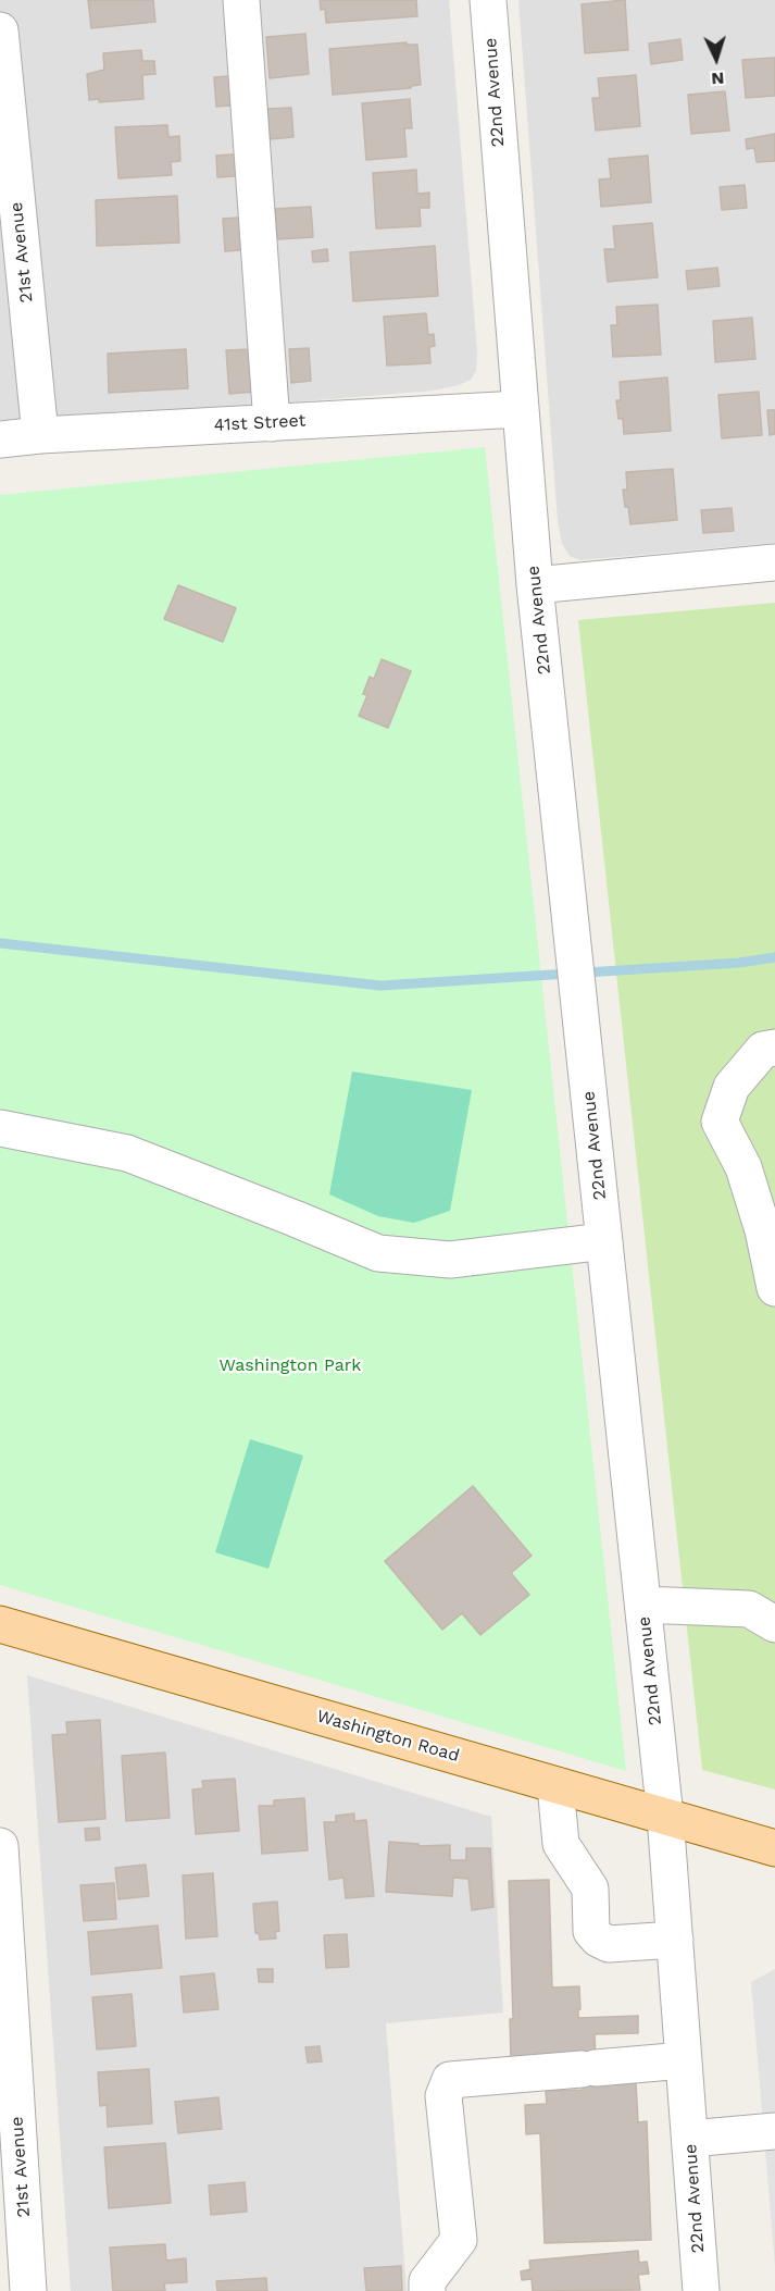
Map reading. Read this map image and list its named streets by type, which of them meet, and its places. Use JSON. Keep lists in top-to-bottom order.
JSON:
{
  "streets": {
    "main road": ["Washington Road"],
    "street": ["22nd Avenue", "21st Avenue", "41st Street"]
  },
  "crossings": [
    ["22nd Avenue", "41st Street"],
    ["22nd Avenue", "Washington Road"],
    ["21st Avenue", "41st Street"]
  ],
  "parks": ["Washington Park"],
  "north": "bottom"
}
